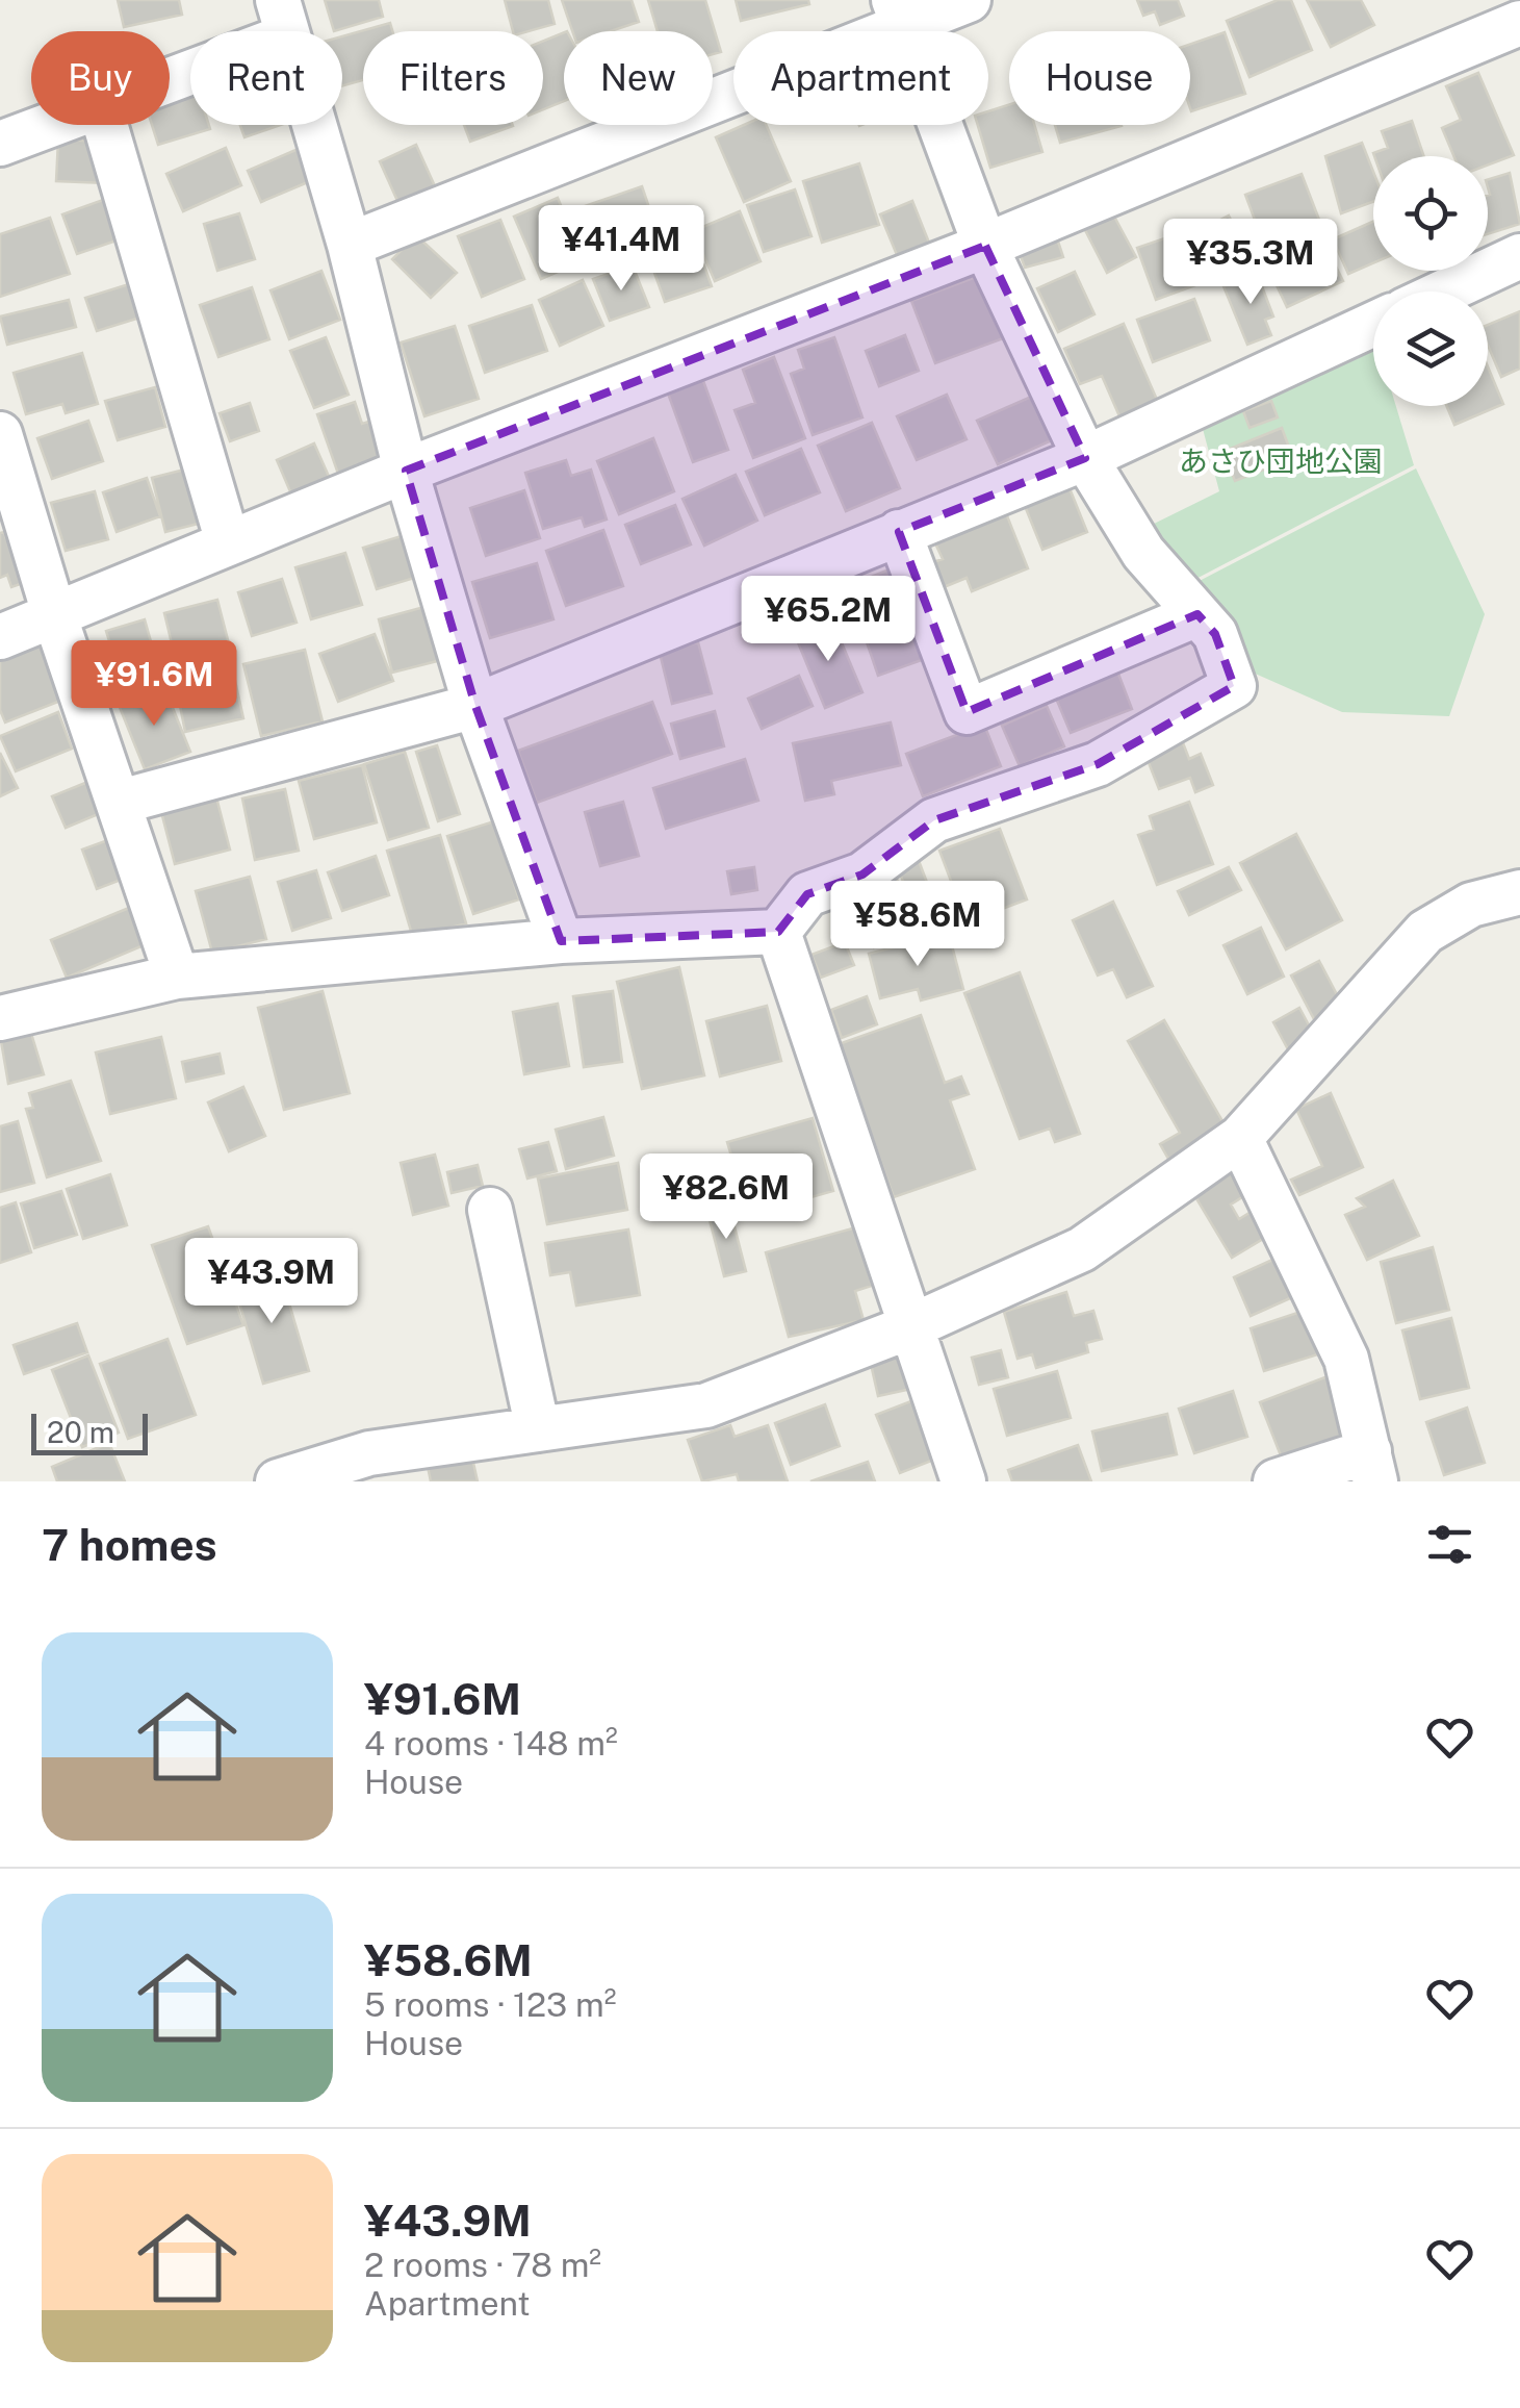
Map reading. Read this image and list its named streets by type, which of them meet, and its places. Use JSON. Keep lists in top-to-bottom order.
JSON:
{
  "parks": ["あさひ団地公園"],
  "scale_bar": "20 m",
  "page": {
    "chip": [
      "Buy",
      "Rent",
      "Filters",
      "New",
      "Apartment",
      "House"
    ],
    "price": [
      "¥41.4M",
      "¥35.3M",
      "¥65.2M",
      "¥91.6M",
      "¥58.6M",
      "¥82.6M",
      "¥43.9M"
    ],
    "scale": "20 m",
    "heading": "7 homes",
    "list": [
      {
        "name": "¥91.6M",
        "note": "4 rooms · 148 m² · House"
      },
      {
        "name": "¥58.6M",
        "note": "5 rooms · 123 m² · House"
      },
      {
        "name": "¥43.9M",
        "note": "2 rooms · 78 m² · Apartment"
      }
    ]
  }
}
